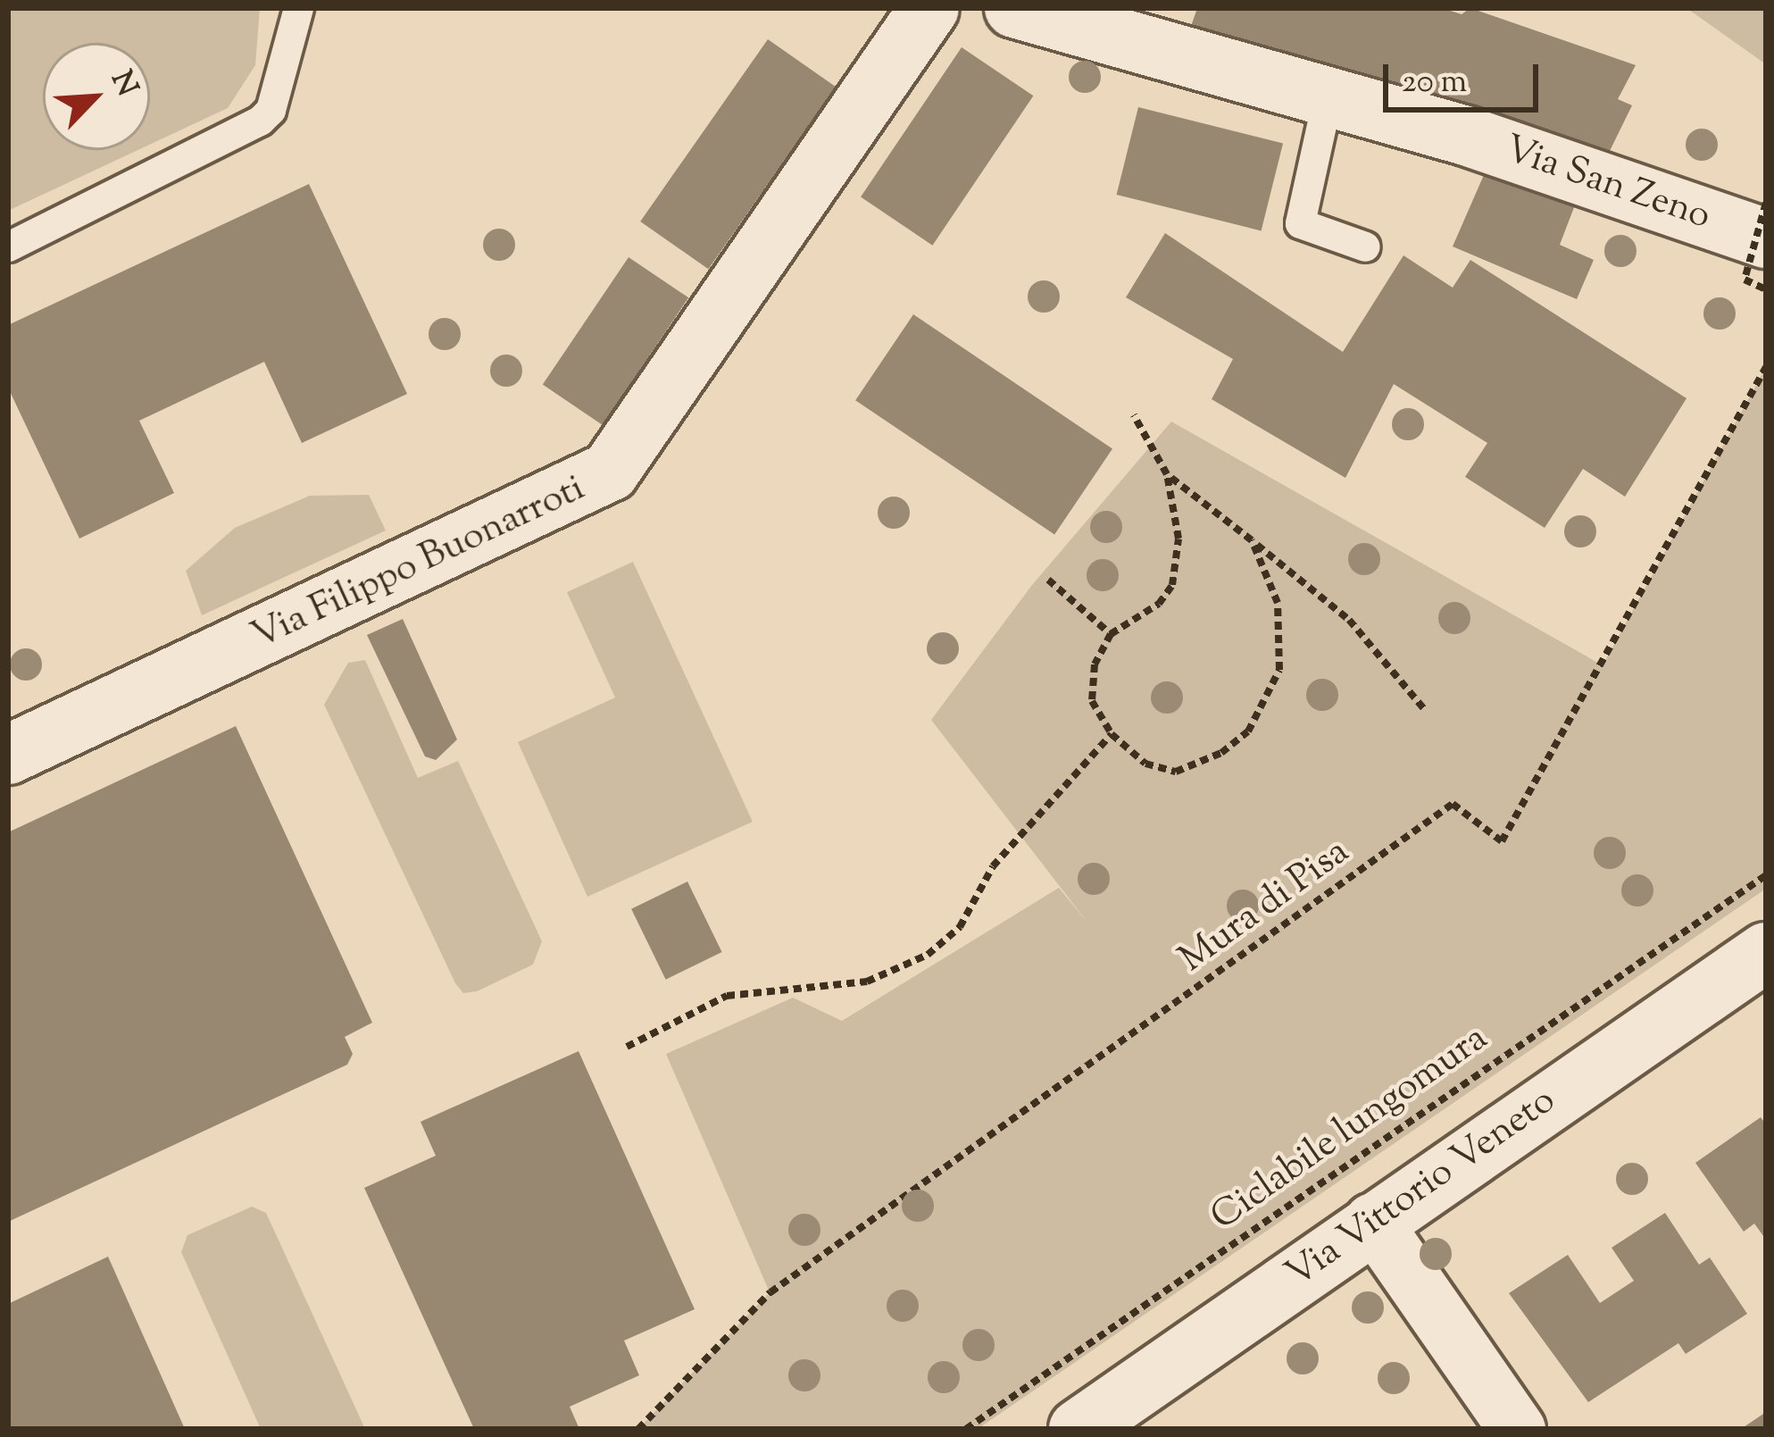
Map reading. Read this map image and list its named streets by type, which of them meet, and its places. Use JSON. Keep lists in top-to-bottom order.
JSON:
{
  "streets": {
    "street": ["Via San Zeno", "Via Filippo Buonarroti", "Via Vittorio Veneto"],
    "path": ["Mura di Pisa", "Ciclabile lungomura"]
  },
  "scale_bar": "20 m",
  "north": "top right"
}
